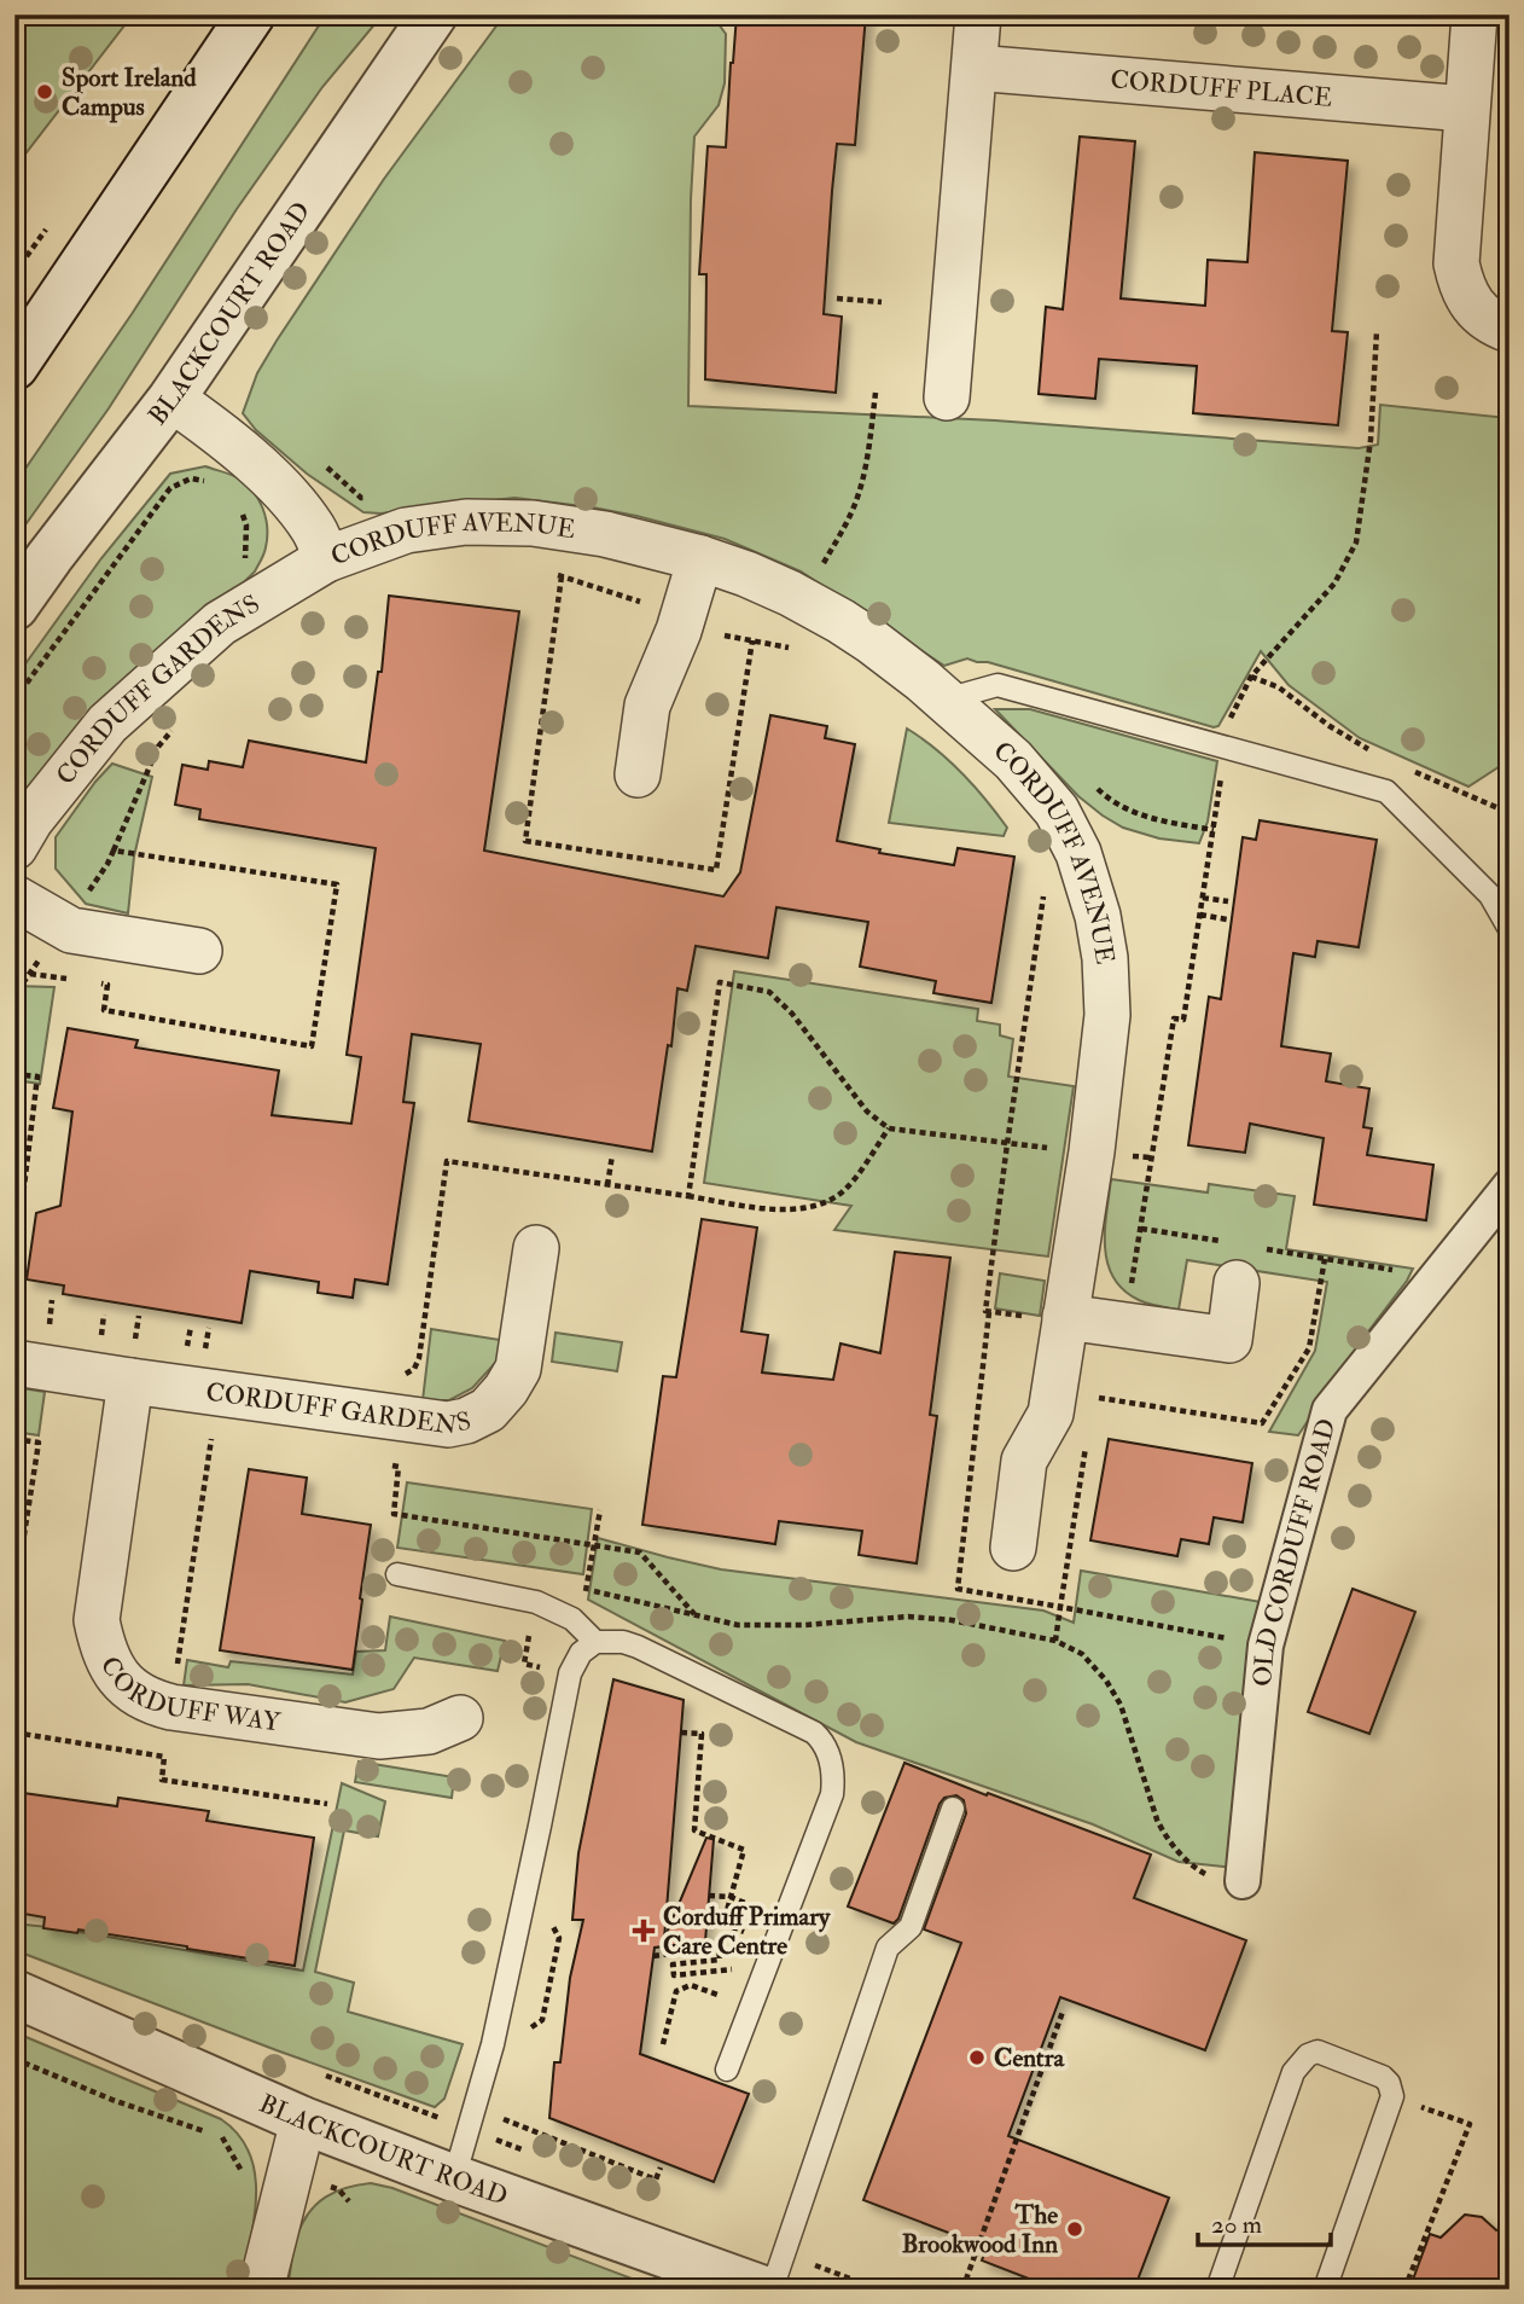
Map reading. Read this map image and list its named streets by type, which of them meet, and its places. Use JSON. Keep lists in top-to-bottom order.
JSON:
{
  "streets": {
    "street": [
      "CORDUFF PLACE",
      "BLACKCOURT ROAD",
      "CORDUFF AVENUE",
      "CORDUFF GARDENS",
      "OLD CORDUFF ROAD",
      "CORDUFF WAY"
    ]
  },
  "crossings": [
    ["BLACKCOURT ROAD", "CORDUFF AVENUE"],
    ["CORDUFF AVENUE", "CORDUFF GARDENS"],
    ["CORDUFF GARDENS", "CORDUFF WAY"]
  ],
  "places": {
    "other": ["Sport Ireland Campus", "Centra", "The Brookwood Inn"],
    "health": ["Corduff Primary Care Centre"]
  },
  "scale_bar": "20 m"
}
